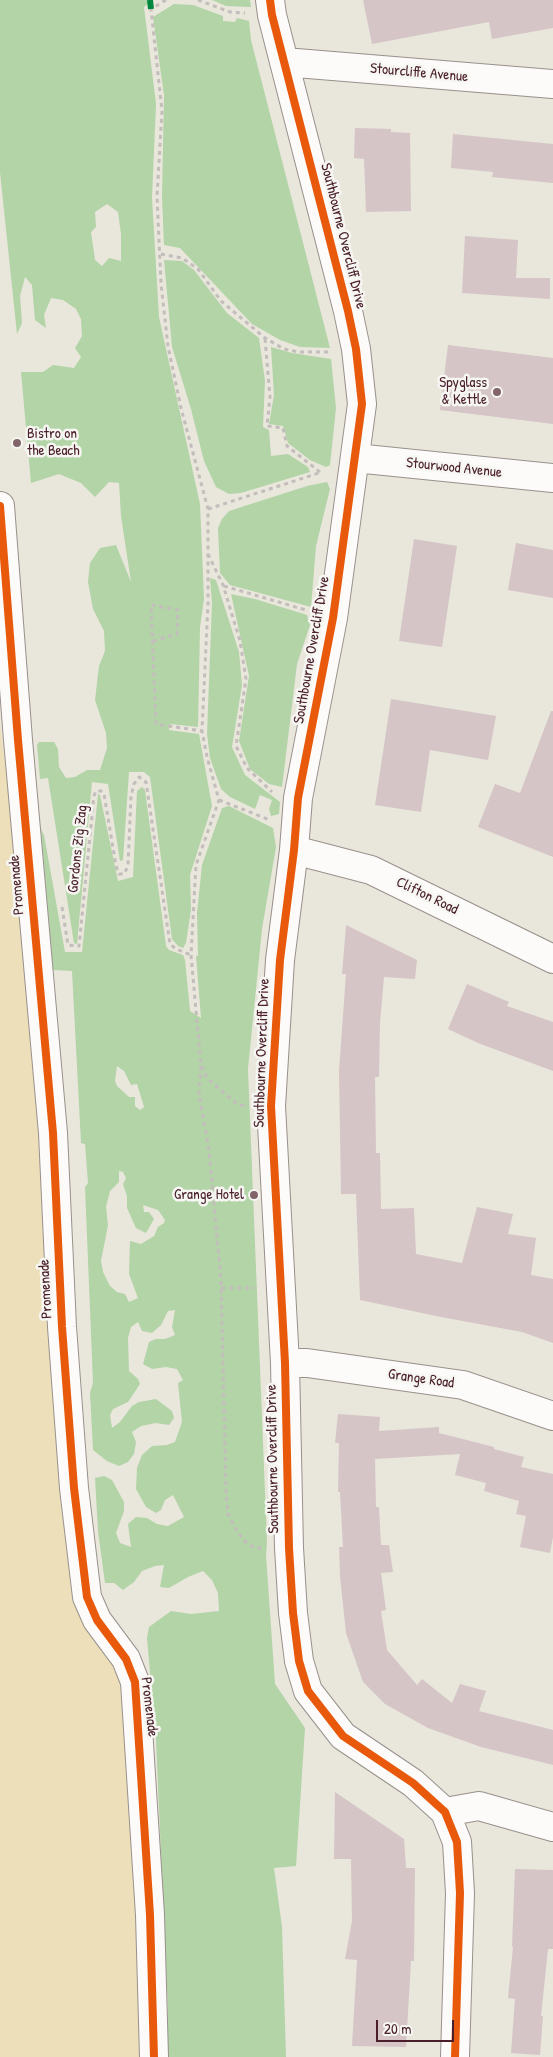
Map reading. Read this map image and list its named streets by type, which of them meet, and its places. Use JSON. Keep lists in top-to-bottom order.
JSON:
{
  "streets": {
    "street": [
      "Stourcliffe Avenue",
      "Southbourne Overcliff Drive",
      "Stourwood Avenue",
      "Promenade",
      "Clifton Road",
      "Grange Road"
    ],
    "path": ["Gordons Zig Zag"]
  },
  "crossings": [
    ["Stourcliffe Avenue", "Southbourne Overcliff Drive"],
    ["Southbourne Overcliff Drive", "Stourwood Avenue"],
    ["Southbourne Overcliff Drive", "Clifton Road"],
    ["Southbourne Overcliff Drive", "Grange Road"]
  ],
  "places": ["Spyglass & Kettle", "Bistro on the Beach", "Grange Hotel"],
  "scale_bar": "20 m"
}
